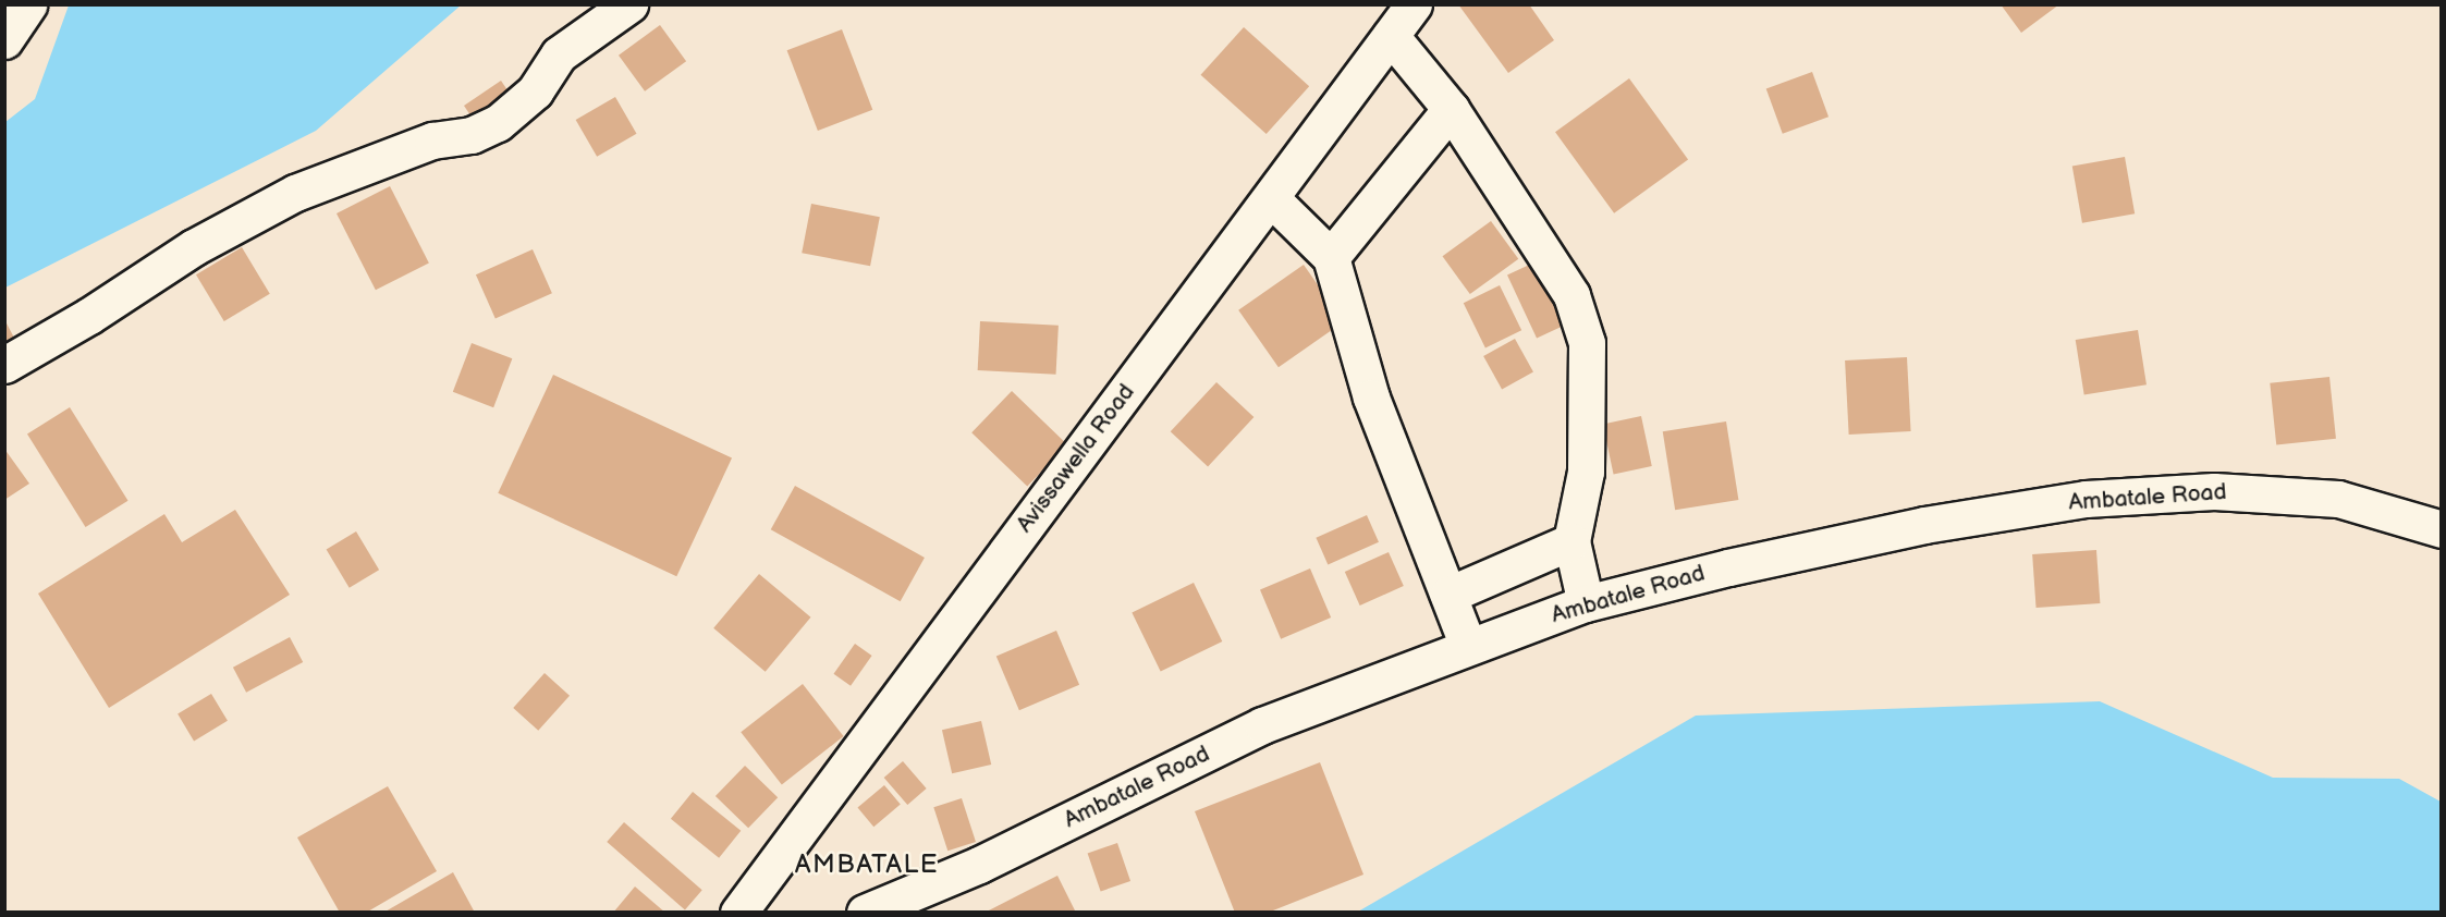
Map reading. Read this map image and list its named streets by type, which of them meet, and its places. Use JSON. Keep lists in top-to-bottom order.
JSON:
{
  "streets": {
    "main road": ["Avissawella Road", "Ambatale Road"]
  },
  "districts": ["AMBATALE"]
}
